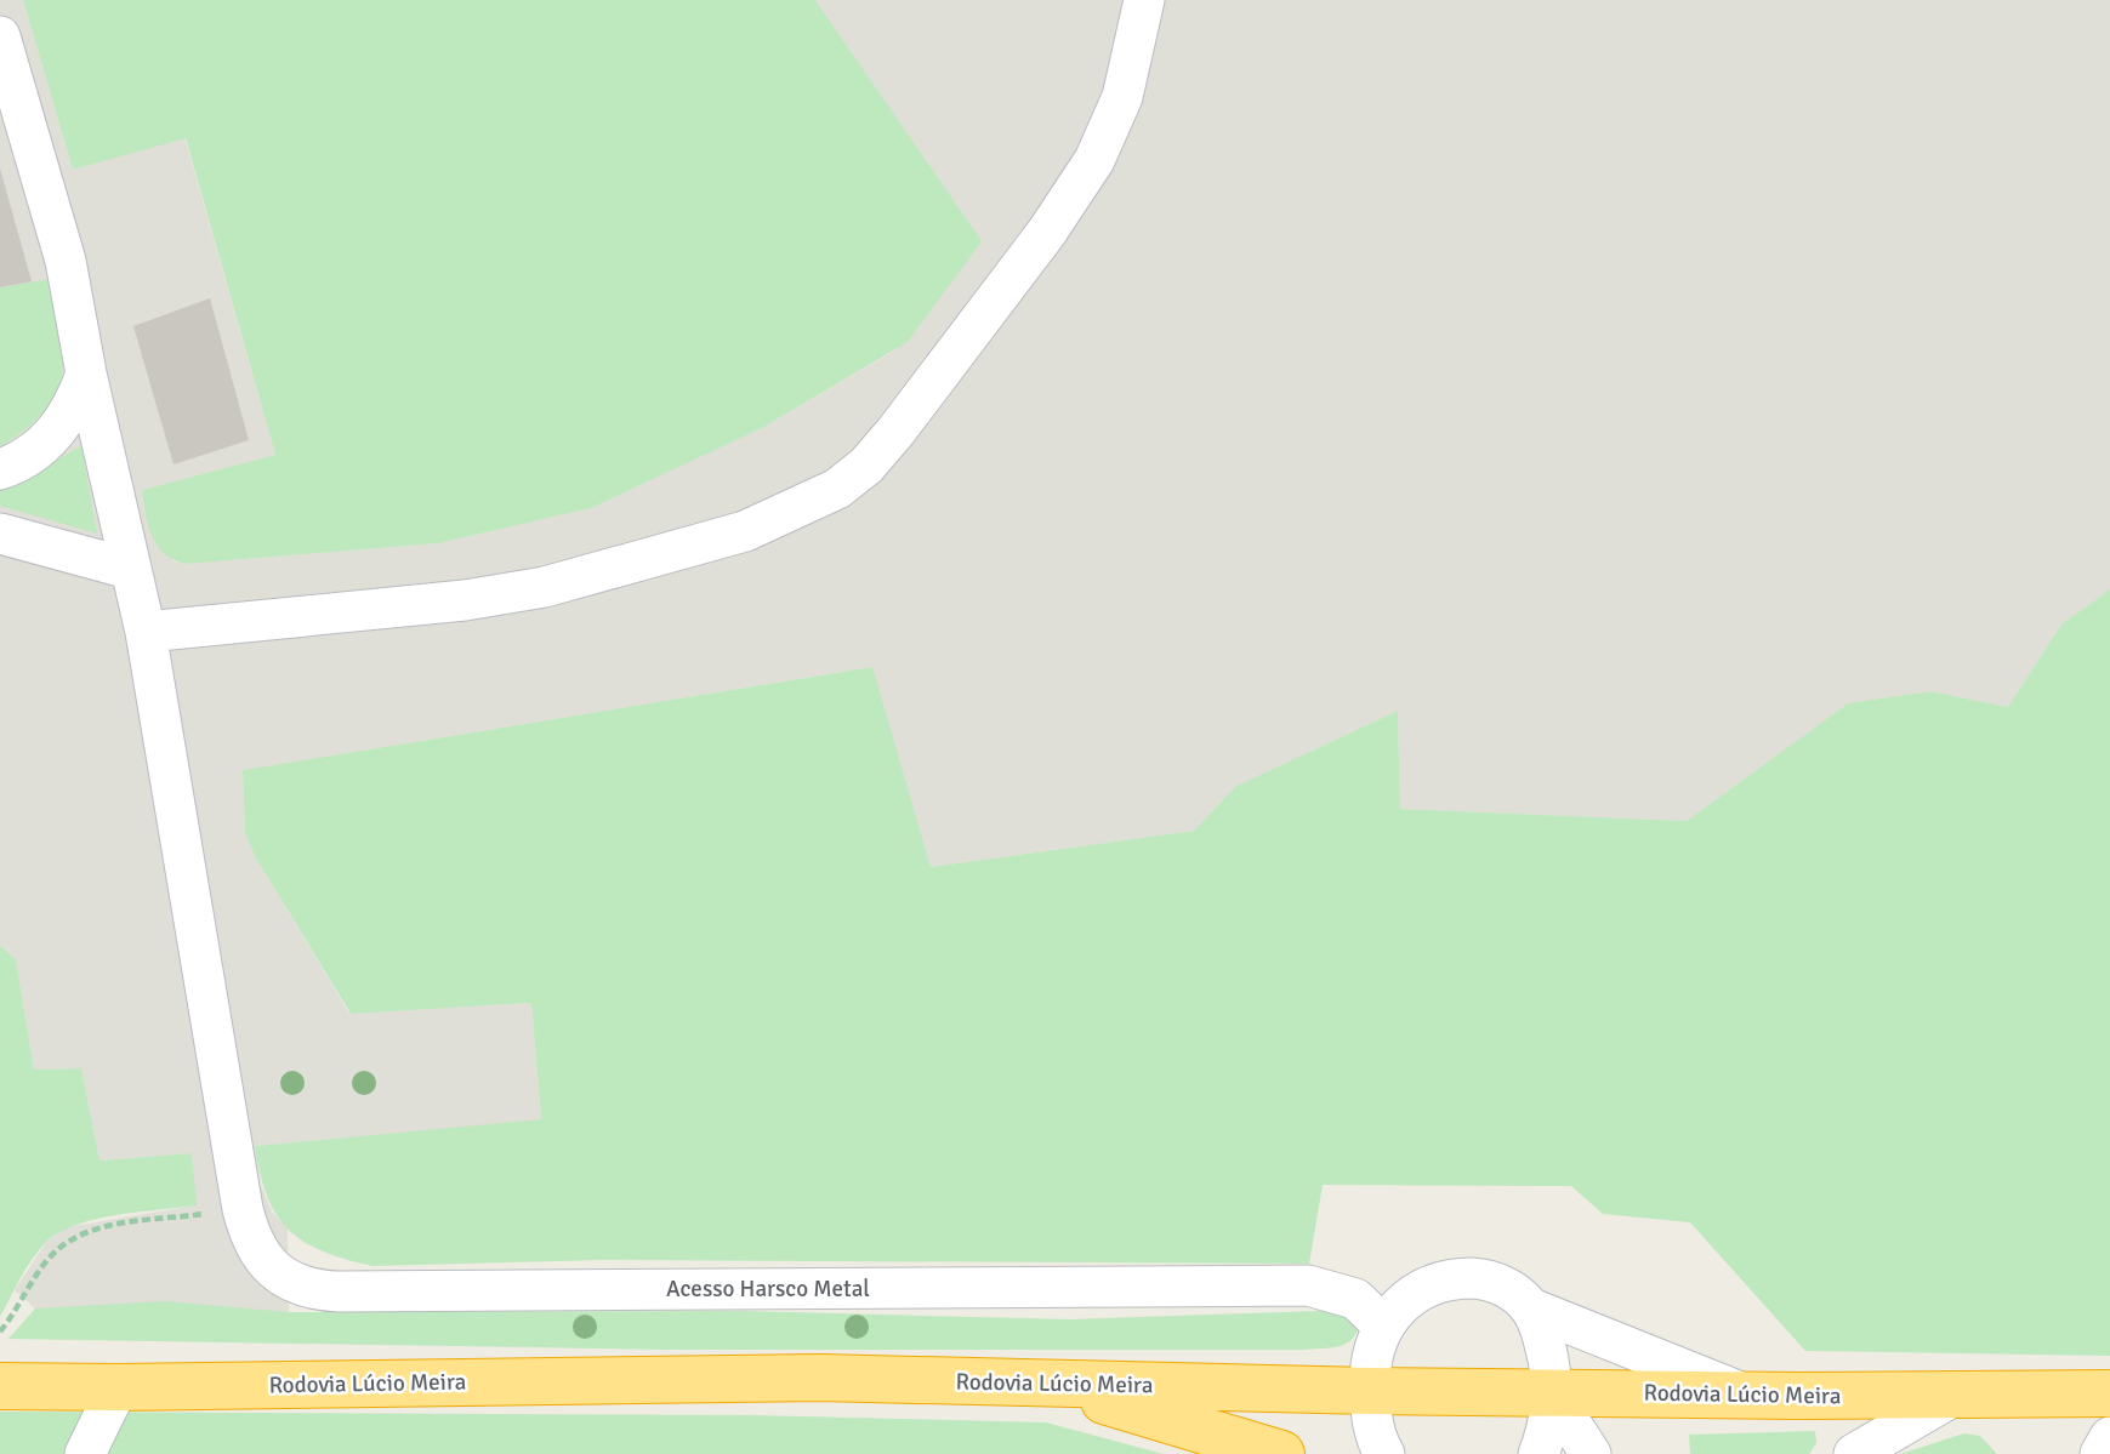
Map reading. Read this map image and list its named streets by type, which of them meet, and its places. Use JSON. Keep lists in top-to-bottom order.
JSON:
{
  "streets": {
    "highway": ["Rodovia Lúcio Meira"],
    "street": ["Acesso Harsco Metal"]
  }
}
